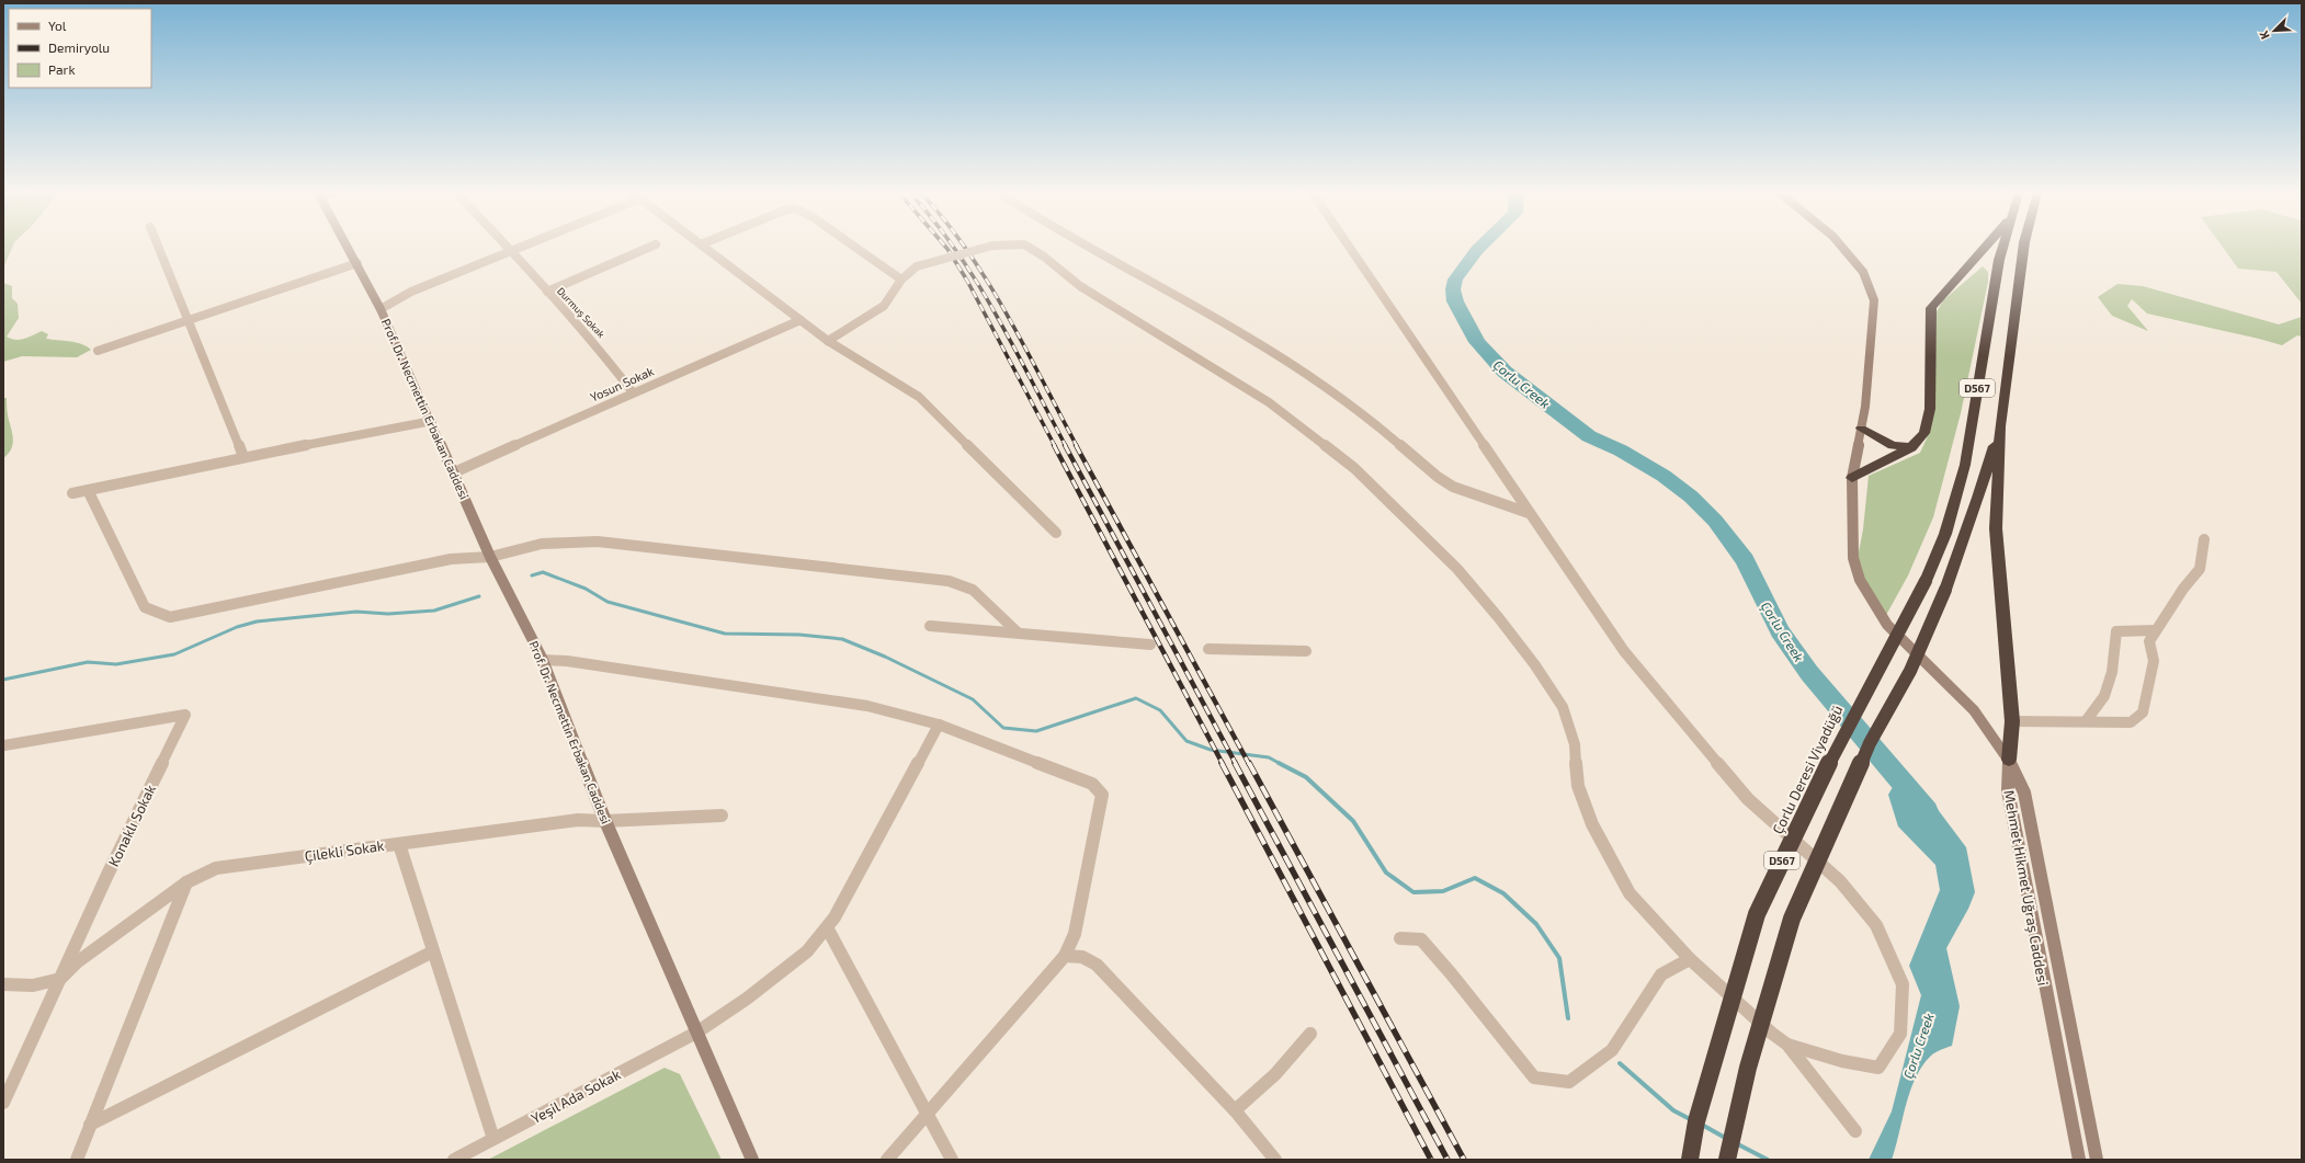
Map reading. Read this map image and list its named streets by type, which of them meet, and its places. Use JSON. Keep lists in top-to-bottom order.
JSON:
{
  "streets": {
    "highway": ["D567", "Çorlu Deresi Viyadüğü"],
    "street": [
      "Durmuş Sokak",
      "Yosun Sokak",
      "Prof. Dr. Necmettin Erbakan Caddesi",
      "Konaklı Sokak",
      "Çilekli Sokak",
      "Mehmet Hikmet Uğraş Caddesi",
      "Yeşil Ada Sokak"
    ]
  },
  "crossings": [
    ["Durmuş Sokak", "Yosun Sokak"],
    ["Yosun Sokak", "Prof. Dr. Necmettin Erbakan Caddesi"],
    ["Prof. Dr. Necmettin Erbakan Caddesi", "Çilekli Sokak"],
    ["Prof. Dr. Necmettin Erbakan Caddesi", "Yeşil Ada Sokak"],
    ["Konaklı Sokak", "Çilekli Sokak"]
  ],
  "water": ["Çorlu Creek"],
  "legend": ["Yol", "Demiryolu", "Park"],
  "north": "bottom left"
}
